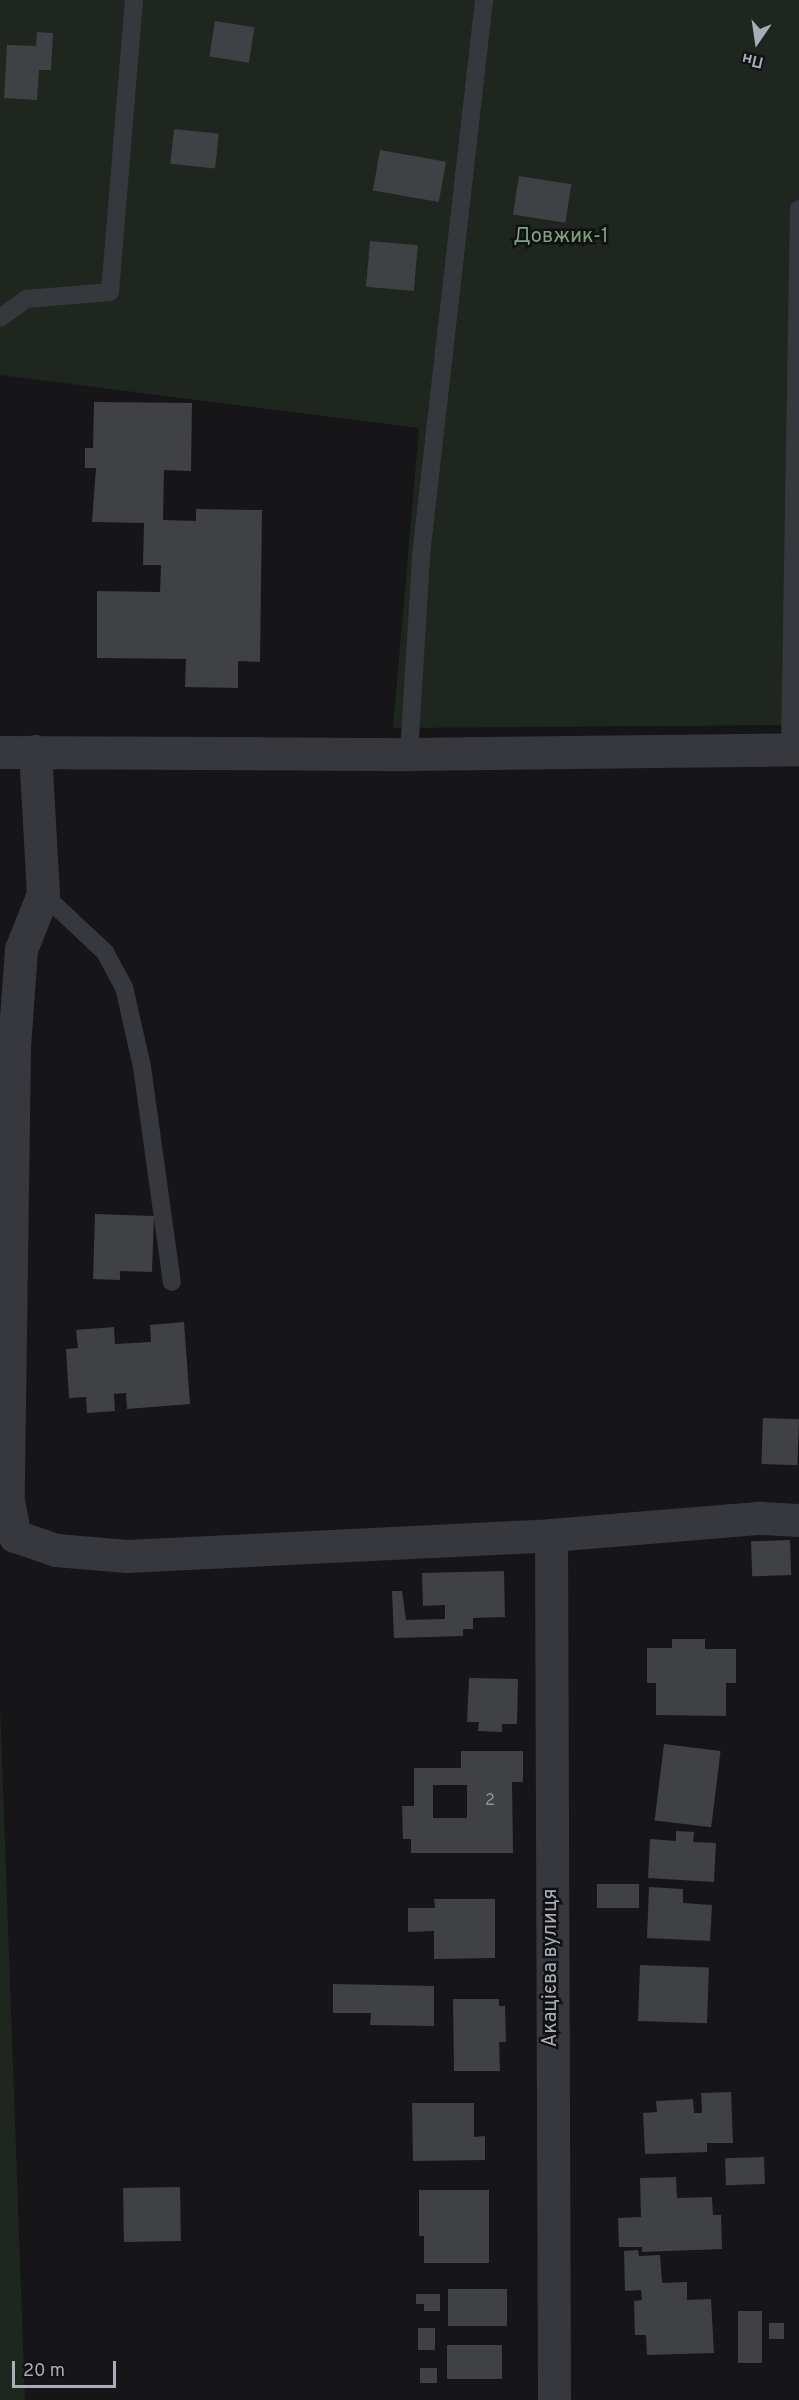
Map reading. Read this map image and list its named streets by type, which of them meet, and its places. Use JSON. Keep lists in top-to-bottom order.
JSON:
{
  "streets": {
    "street": ["Акацієва вулиця"]
  },
  "parks": ["Довжик-1"],
  "house_numbers": ["2"],
  "scale_bar": "20 m",
  "north": "bottom"
}
